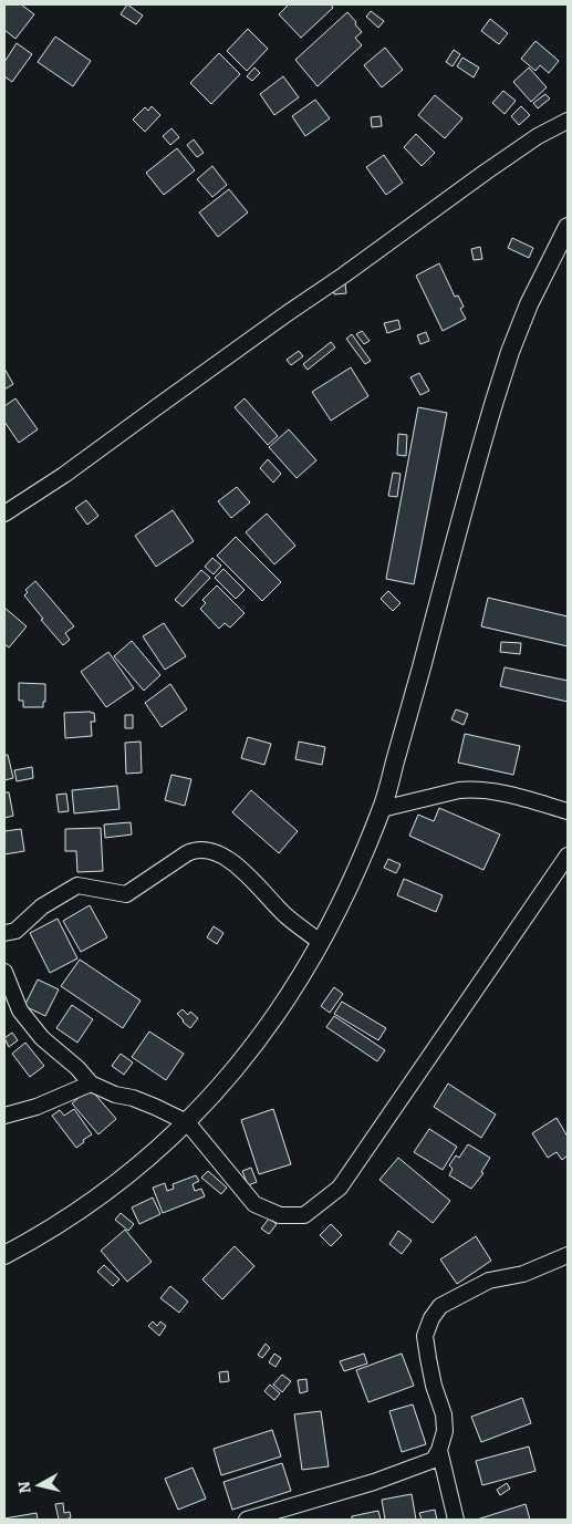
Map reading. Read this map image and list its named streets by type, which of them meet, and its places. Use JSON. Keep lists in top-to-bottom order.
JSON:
{
  "north": "left"
}
